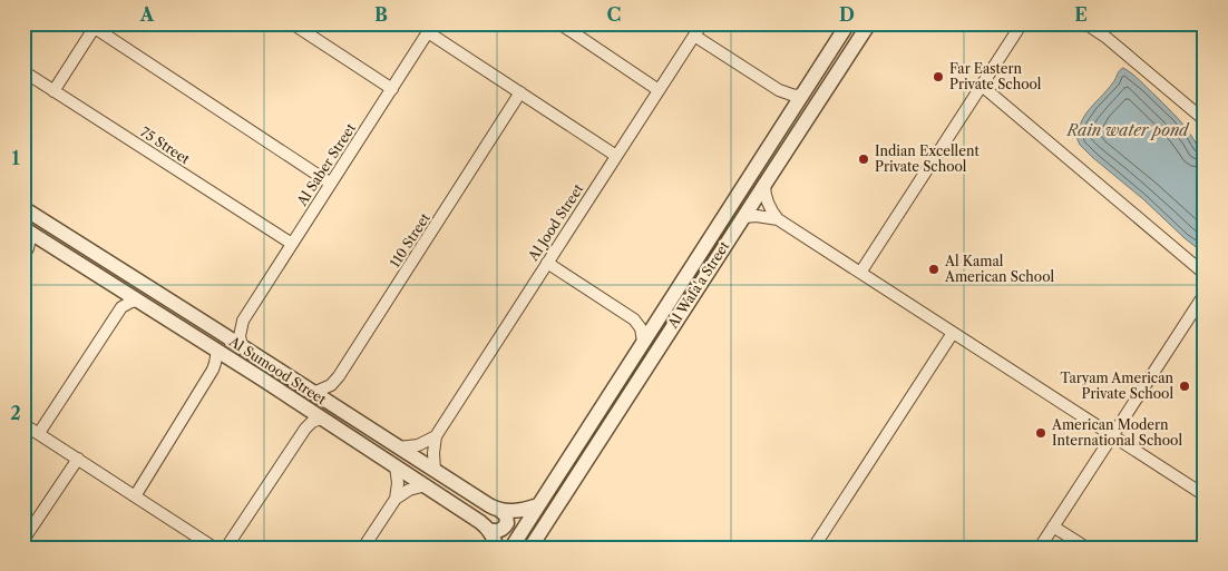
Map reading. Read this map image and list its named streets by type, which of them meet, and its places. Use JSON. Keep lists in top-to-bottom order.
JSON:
{
  "streets": {
    "street": [
      "75 Street",
      "Al Saber Street",
      "Al Jood Street",
      "110 Street",
      "Al Wafa'a Street",
      "Al Sumood Street"
    ]
  },
  "crossings": [
    ["75 Street", "Al Saber Street"],
    ["Al Jood Street", "Al Sumood Street"],
    ["110 Street", "Al Sumood Street"]
  ],
  "water": ["Rain water pond"],
  "places": [
    "Far Eastern Private School",
    "Indian Excellent Private School",
    "Al Kamal American School",
    "Taryam American Private School",
    "American Modern International School"
  ],
  "grid": {
    "columns": [
      "A",
      "B",
      "C",
      "D",
      "E"
    ],
    "rows": ["1", "2"]
  }
}
